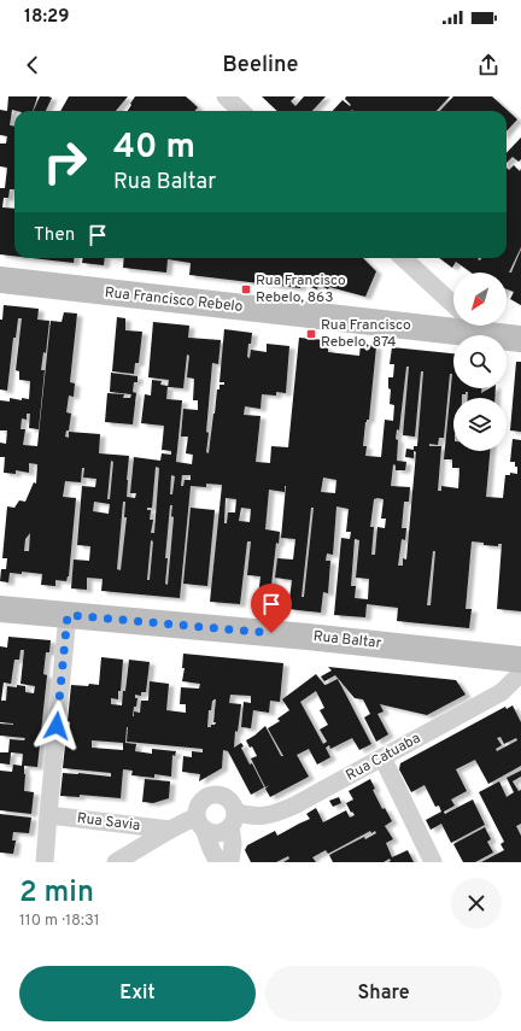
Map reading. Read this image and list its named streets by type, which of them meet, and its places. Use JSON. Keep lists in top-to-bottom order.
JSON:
{
  "streets": {
    "street": [
      "Rua Francisco Rebelo",
      "Rua Baltar",
      "Rua Catuaba",
      "Rua Savia"
    ]
  },
  "places": {
    "transit": ["Rua Francisco Rebelo, 863", "Rua Francisco Rebelo, 874"]
  },
  "north": "bottom left",
  "page": {
    "status": "18:29",
    "header": "Beeline",
    "turn": ["40 m", "Rua Baltar"],
    "then": "Then",
    "heading": ["2 min", "110 m · 18:31"],
    "buttons": ["Exit", "Share"]
  }
}
